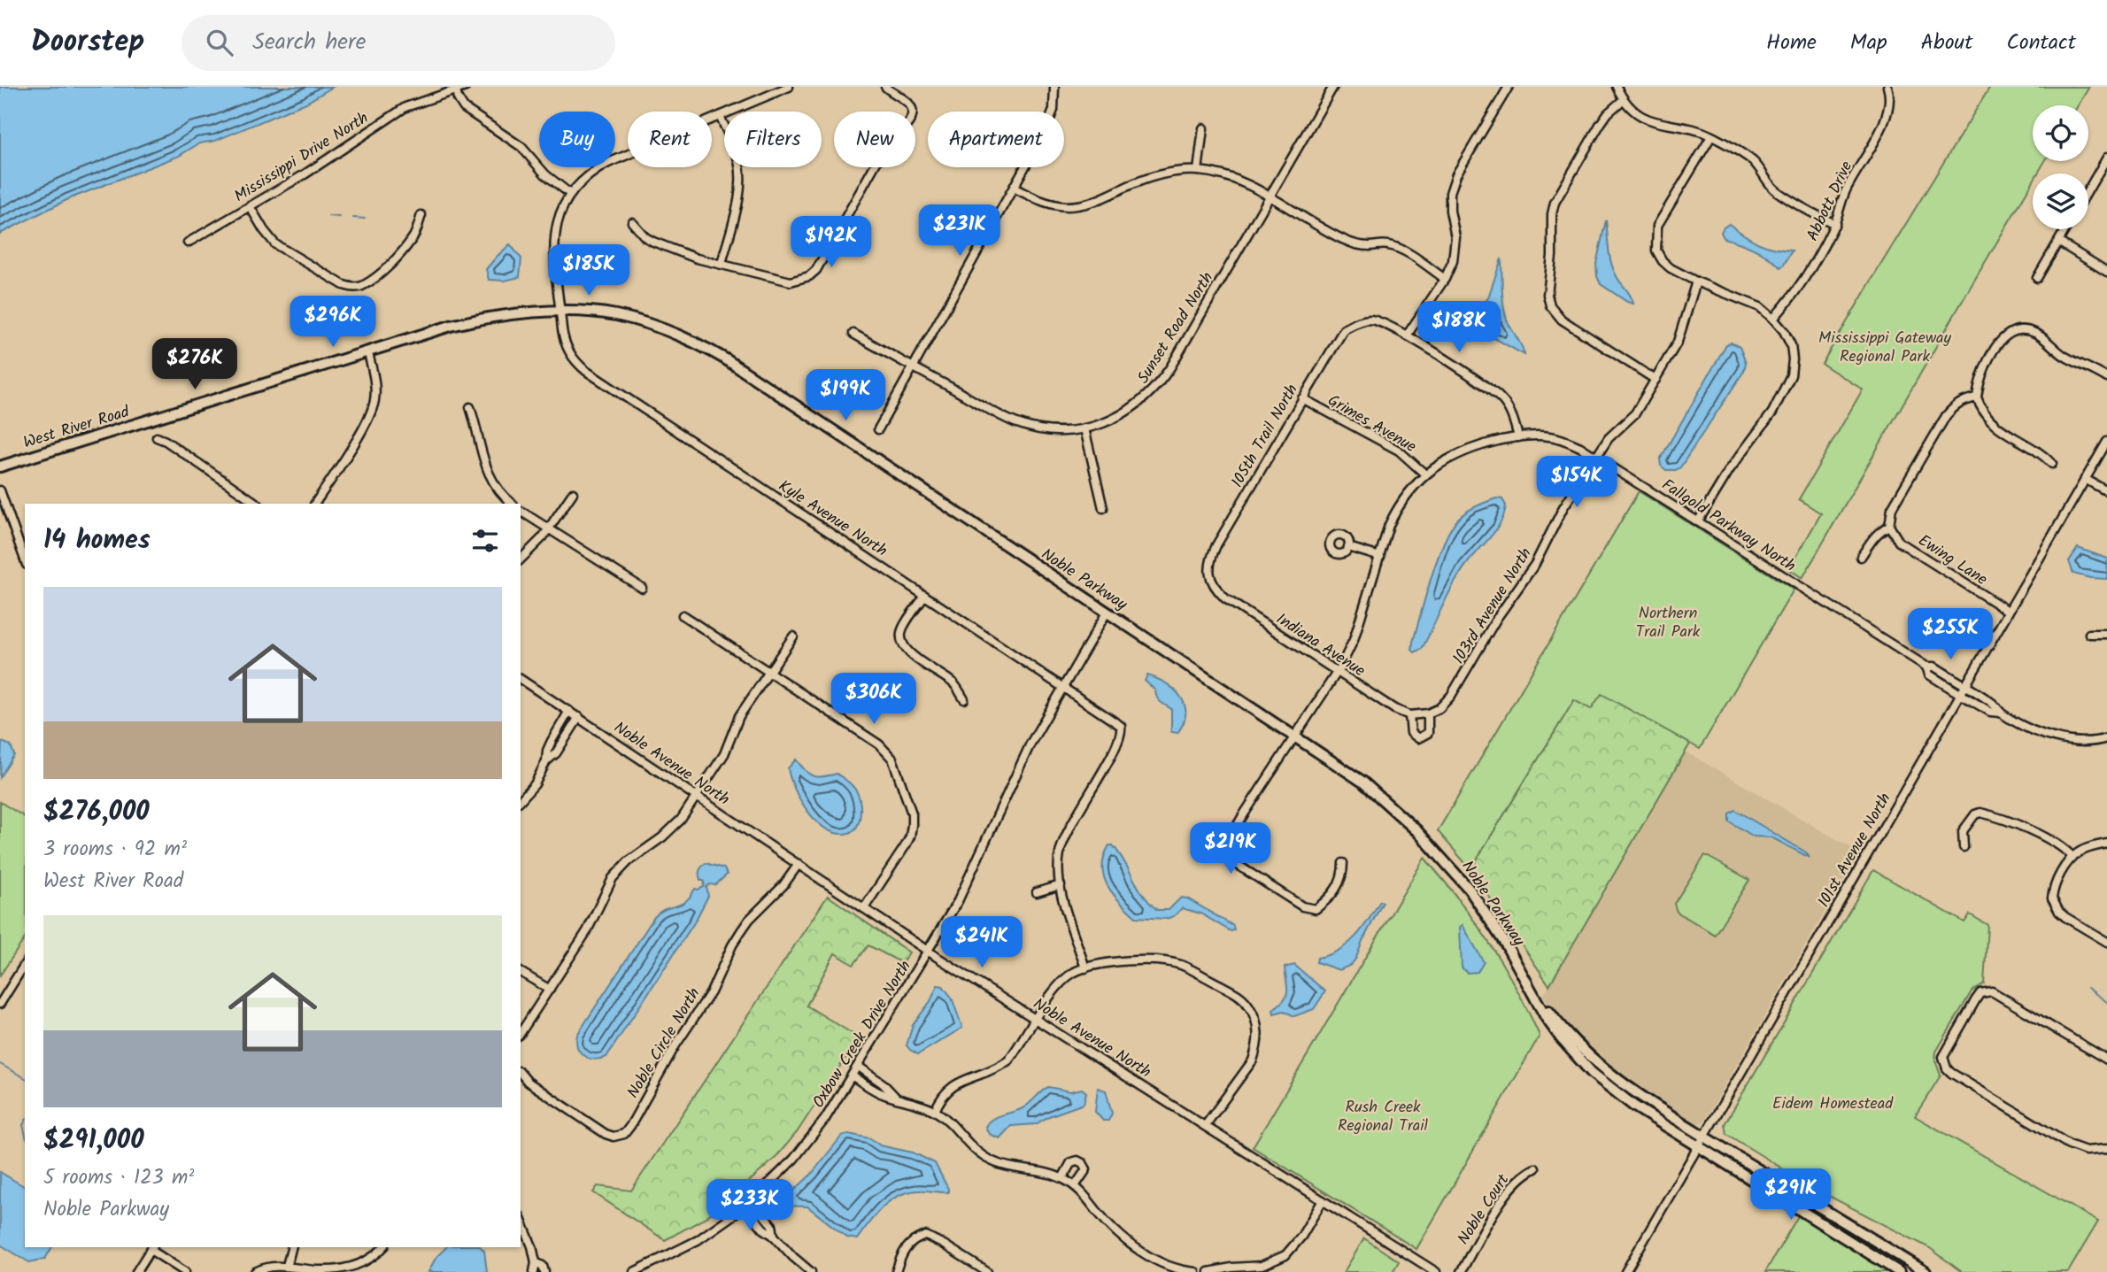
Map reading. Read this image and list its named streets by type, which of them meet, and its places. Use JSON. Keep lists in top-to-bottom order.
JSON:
{
  "streets": {
    "main road": ["West River Road", "Noble Parkway"],
    "street": [
      "Mississippi Drive North",
      "Abbott Drive",
      "Sunset Road North",
      "Grimes Avenue",
      "105th Trail North",
      "Kyle Avenue North",
      "Fallgold Parkway North",
      "Ewing Lane",
      "103rd Avenue North",
      "Indiana Avenue",
      "Noble Avenue North",
      "101st Avenue North",
      "Oxbow Creek Drive North",
      "Noble Circle North",
      "Noble Court"
    ]
  },
  "crossings": [
    ["Grimes Avenue", "105th Trail North"],
    ["Grimes Avenue", "Fallgold Parkway North"],
    ["West River Road", "Kyle Avenue North"],
    ["West River Road", "Noble Parkway"],
    ["105th Trail North", "Indiana Avenue"],
    ["Kyle Avenue North", "Noble Parkway"],
    ["Kyle Avenue North", "Oxbow Creek Drive North"],
    ["Fallgold Parkway North", "Noble Parkway"],
    ["Fallgold Parkway North", "103rd Avenue North"],
    ["Fallgold Parkway North", "Indiana Avenue"],
    ["Fallgold Parkway North", "101st Avenue North"],
    ["Ewing Lane", "101st Avenue North"],
    ["Noble Parkway", "101st Avenue North"],
    ["Noble Parkway", "Oxbow Creek Drive North"],
    ["Noble Avenue North", "Oxbow Creek Drive North"],
    ["Noble Avenue North", "Noble Circle North"]
  ],
  "parks": [
    "Mississippi Gateway Regional Park",
    "Northern Trail Park",
    "Eidem Homestead",
    "Rush Creek Regional Trail"
  ],
  "page": {
    "header": "Doorstep",
    "search": "Search here",
    "nav": [
      "Home",
      "Map",
      "About",
      "Contact"
    ],
    "chip": [
      "Buy",
      "Rent",
      "Filters",
      "New",
      "Apartment"
    ],
    "price": [
      "$231K",
      "$192K",
      "$185K",
      "$296K",
      "$188K",
      "$276K",
      "$199K",
      "$154K",
      "$255K",
      "$306K",
      "$219K",
      "$241K",
      "$291K",
      "$233K"
    ],
    "heading": "14 homes",
    "list": [
      {
        "name": "$276,000",
        "note": "3 rooms · 92 m² · West River Road"
      },
      {
        "name": "$291,000",
        "note": "5 rooms · 123 m² · Noble Parkway"
      }
    ]
  }
}
